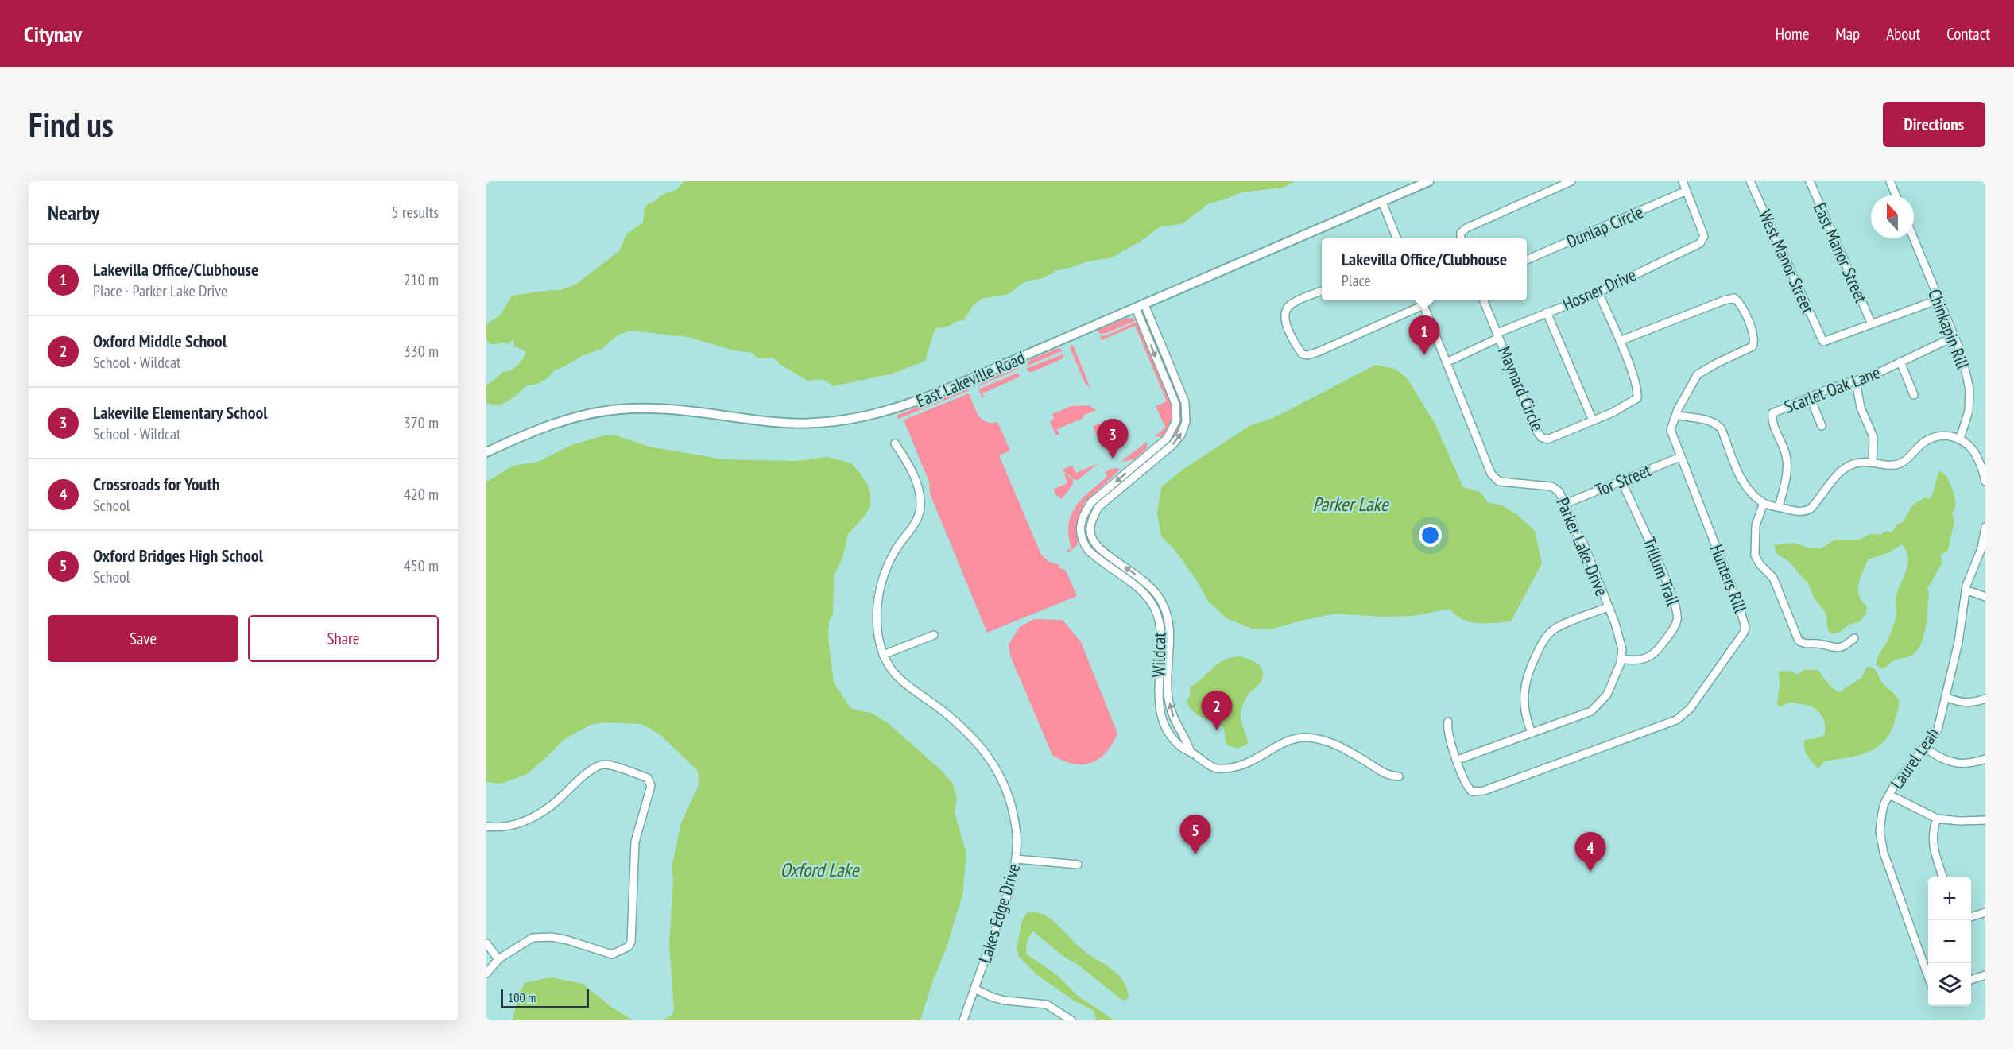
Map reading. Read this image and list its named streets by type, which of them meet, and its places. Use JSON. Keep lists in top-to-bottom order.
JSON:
{
  "streets": {
    "main road": ["East Lakeville Road"],
    "street": [
      "Dunlap Circle",
      "East Manor Street",
      "West Manor Street",
      "Hosner Drive",
      "Chinkapin Rill",
      "Maynard Circle",
      "Scarlet Oak Lane",
      "Tor Street",
      "Parker Lake Drive",
      "Trillum Trail",
      "Hunters Rill",
      "Wildcat",
      "Laurel Leah",
      "Lakes Edge Drive"
    ]
  },
  "crossings": [
    ["Dunlap Circle", "Hosner Drive"],
    ["East Manor Street", "West Manor Street"],
    ["Hosner Drive", "Maynard Circle"],
    ["Hosner Drive", "Parker Lake Drive"],
    ["Chinkapin Rill", "Scarlet Oak Lane"],
    ["Maynard Circle", "Hunters Rill"],
    ["Tor Street", "Parker Lake Drive"],
    ["Tor Street", "Trillum Trail"],
    ["Tor Street", "Hunters Rill"],
    ["Parker Lake Drive", "Trillum Trail"],
    ["Parker Lake Drive", "Hunters Rill"]
  ],
  "water": ["Parker Lake", "Oxford Lake"],
  "scale_bar": "100 m",
  "north": "top",
  "page": {
    "header": "Citynav",
    "nav": [
      "Home",
      "Map",
      "About",
      "Contact"
    ],
    "buttons": [
      "Directions",
      ["Save", "Share"]
    ],
    "title": "Find us",
    "heading": ["Nearby", "5 results"],
    "popup": ["Lakevilla Office/Clubhouse", "Place"],
    "list": [
      {
        "mark": "1",
        "name": "Lakevilla Office/Clubhouse",
        "note": "Place · Parker Lake Drive",
        "value": "210 m"
      },
      {
        "mark": "2",
        "name": "Oxford Middle School",
        "note": "School · Wildcat",
        "value": "330 m"
      },
      {
        "mark": "3",
        "name": "Lakeville Elementary School",
        "note": "School · Wildcat",
        "value": "370 m"
      },
      {
        "mark": "4",
        "name": "Crossroads for Youth",
        "note": "School",
        "value": "420 m"
      },
      {
        "mark": "5",
        "name": "Oxford Bridges High School",
        "note": "School",
        "value": "450 m"
      }
    ],
    "pins": [
      "1",
      "3",
      "2",
      "5",
      "4"
    ],
    "map_buttons": ["+", "−"],
    "scale": "100 m"
  }
}
